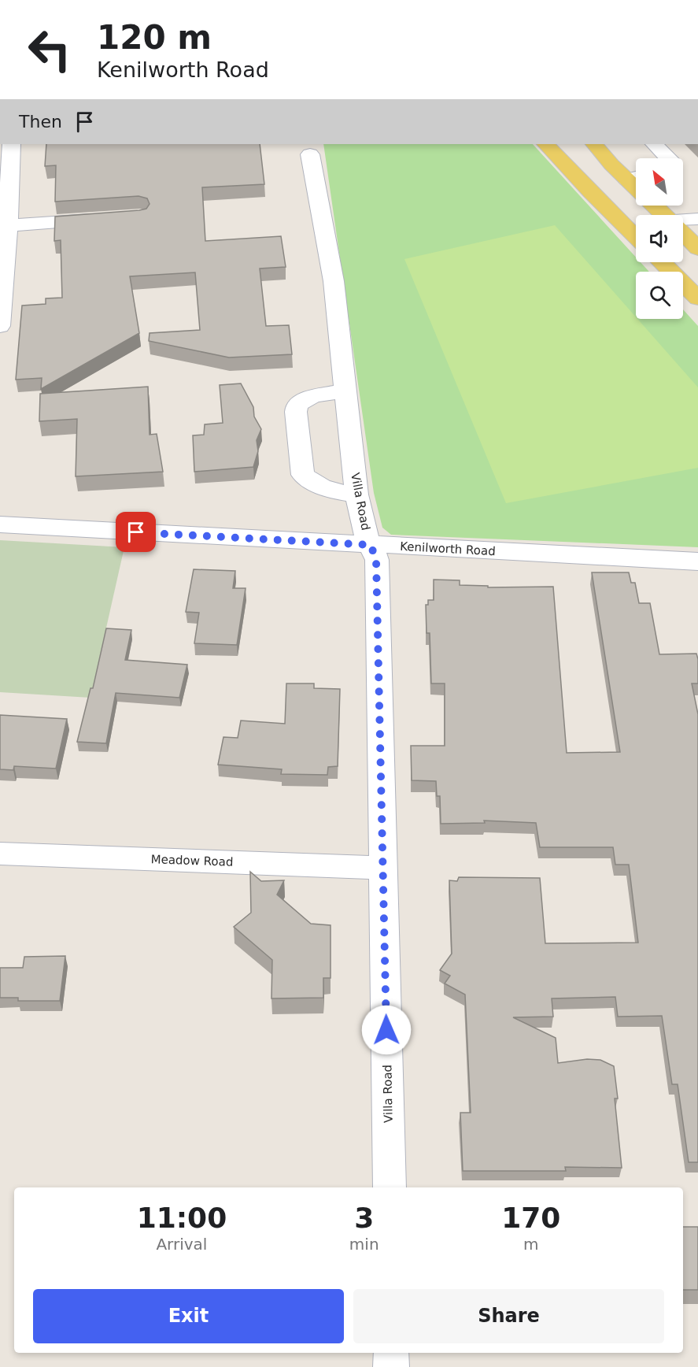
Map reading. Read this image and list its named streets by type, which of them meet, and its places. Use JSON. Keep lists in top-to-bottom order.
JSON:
{
  "streets": {
    "street": ["Villa Road", "Kenilworth Road", "Meadow Road"]
  },
  "crossings": [
    ["Villa Road", "Kenilworth Road"],
    ["Villa Road", "Meadow Road"]
  ],
  "north": "top left",
  "page": {
    "turn": ["120 m", "Kenilworth Road"],
    "then": "Then",
    "eta": [
      "11:00",
      "Arrival",
      "3",
      "min",
      "170",
      "m"
    ],
    "buttons": ["Exit", "Share"]
  }
}
